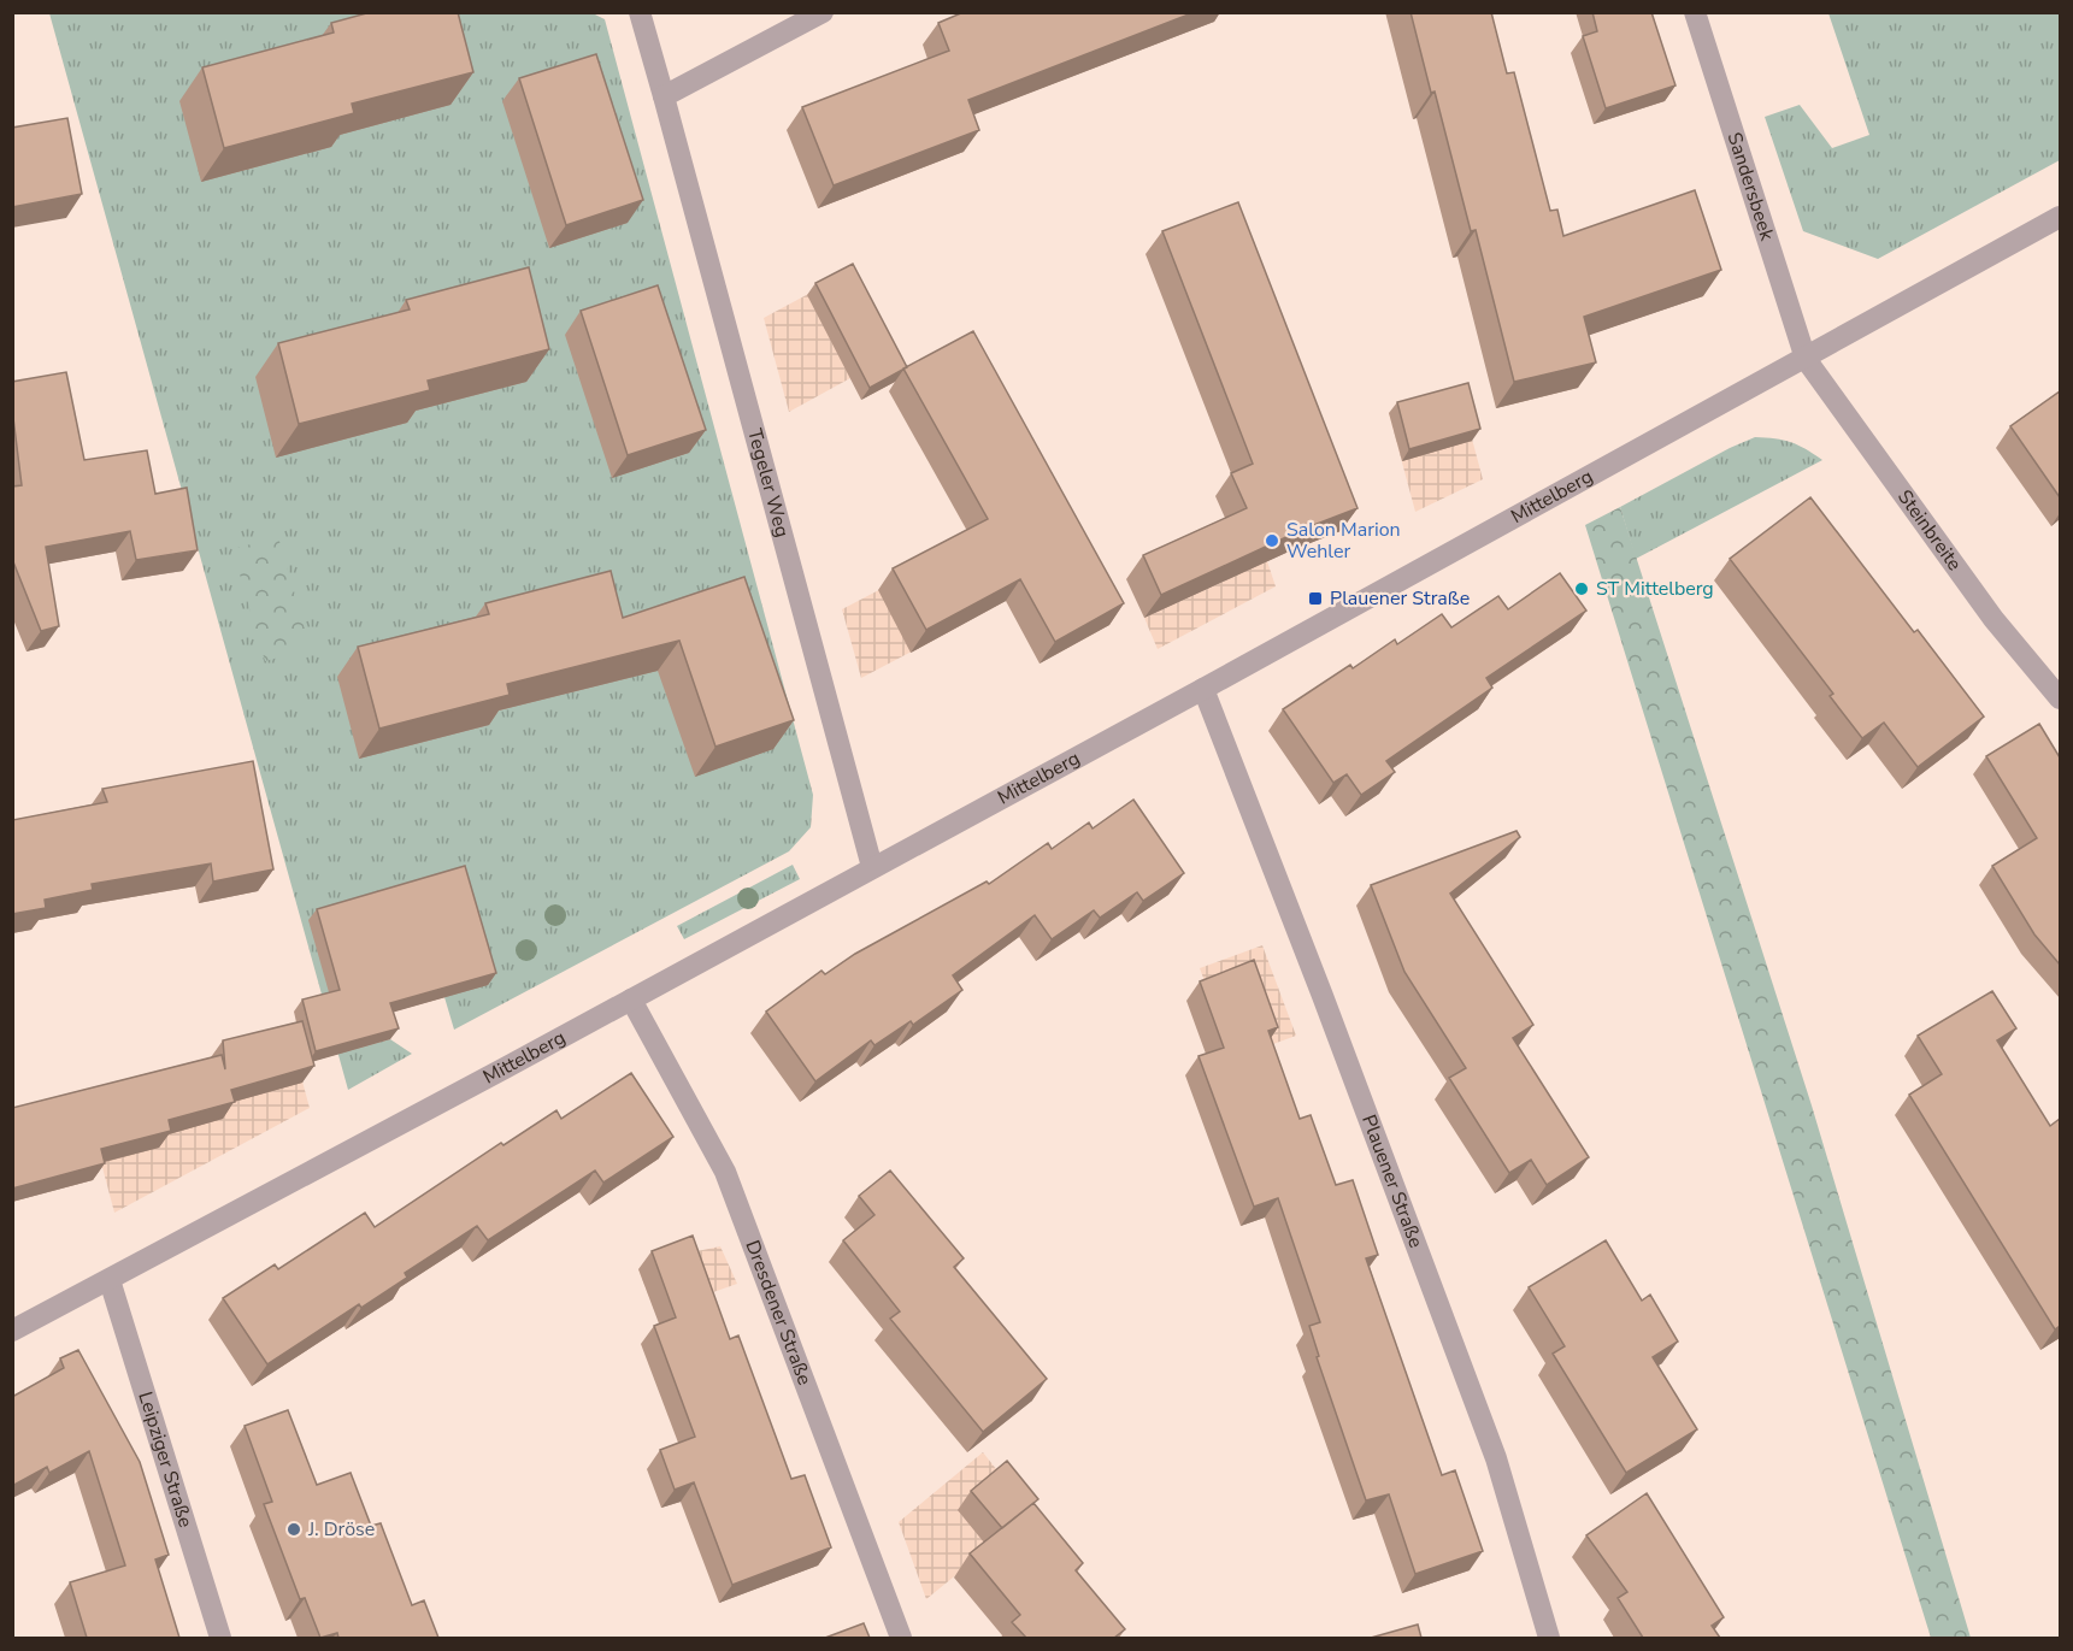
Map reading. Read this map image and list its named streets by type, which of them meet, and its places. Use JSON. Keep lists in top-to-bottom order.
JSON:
{
  "streets": {
    "street": [
      "Sandersbeek",
      "Tegeler Weg",
      "Mittelberg",
      "Steinbreite",
      "Plauener Straße",
      "Dresdener Straße",
      "Leipziger Straße"
    ]
  },
  "crossings": [
    ["Sandersbeek", "Mittelberg"],
    ["Sandersbeek", "Steinbreite"],
    ["Tegeler Weg", "Mittelberg"],
    ["Mittelberg", "Steinbreite"],
    ["Mittelberg", "Plauener Straße"],
    ["Mittelberg", "Dresdener Straße"],
    ["Mittelberg", "Leipziger Straße"]
  ],
  "places": {
    "other": ["Salon Marion Wehler", "ST Mittelberg", "J. Dröse"],
    "transit": ["Plauener Straße"]
  }
}
